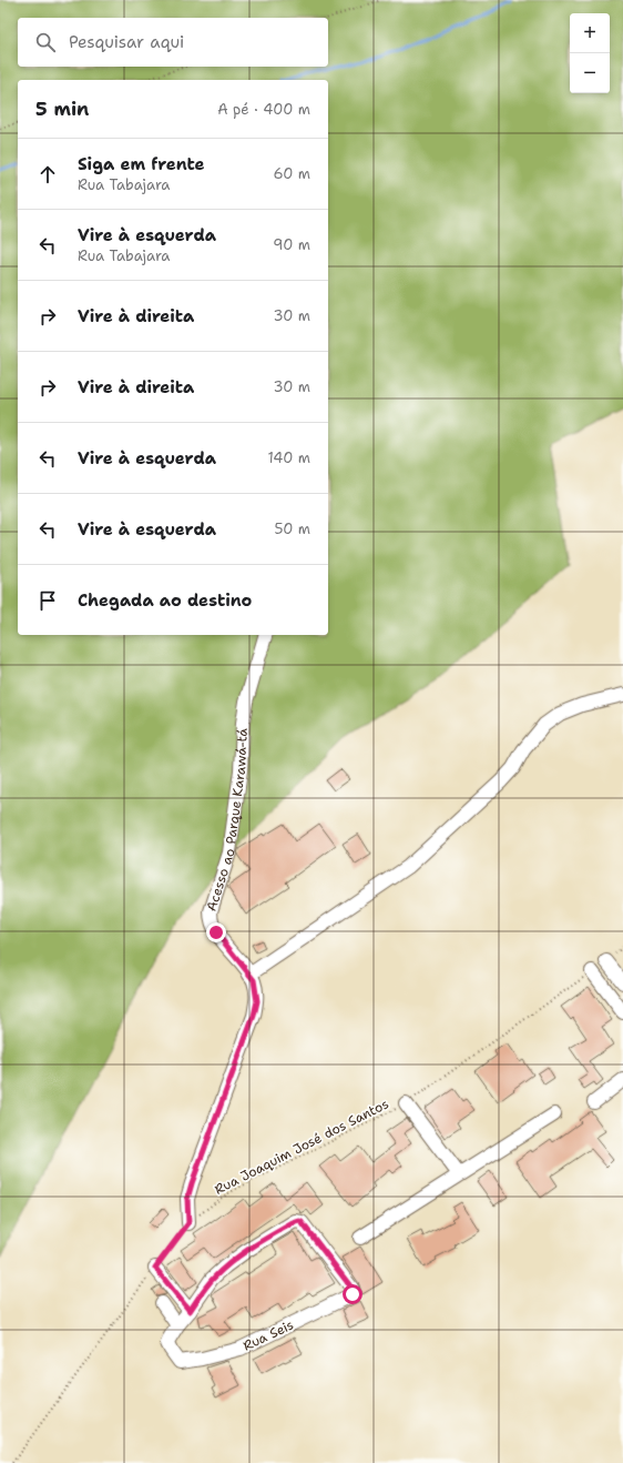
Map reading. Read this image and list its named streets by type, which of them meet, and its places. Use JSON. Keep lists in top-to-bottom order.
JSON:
{
  "streets": {
    "street": ["Acesso ao Parque Karawá-tá", "Rua Seis"],
    "path": ["Rua Joaquim José dos Santos"]
  },
  "crossings": [
    ["Acesso ao Parque Karawá-tá", "Rua Joaquim José dos Santos"]
  ],
  "page": {
    "map_buttons": ["+", "−"],
    "search": "Pesquisar aqui",
    "heading": ["5 min", "A pé · 400 m"],
    "list": [
      ["Siga em frente", "Rua Tabajara", "60 m"],
      ["Vire à esquerda", "Rua Tabajara", "90 m"],
      ["Vire à direita", "30 m"],
      ["Vire à direita", "30 m"],
      ["Vire à esquerda", "140 m"],
      ["Vire à esquerda", "50 m"],
      "Chegada ao destino"
    ]
  }
}
